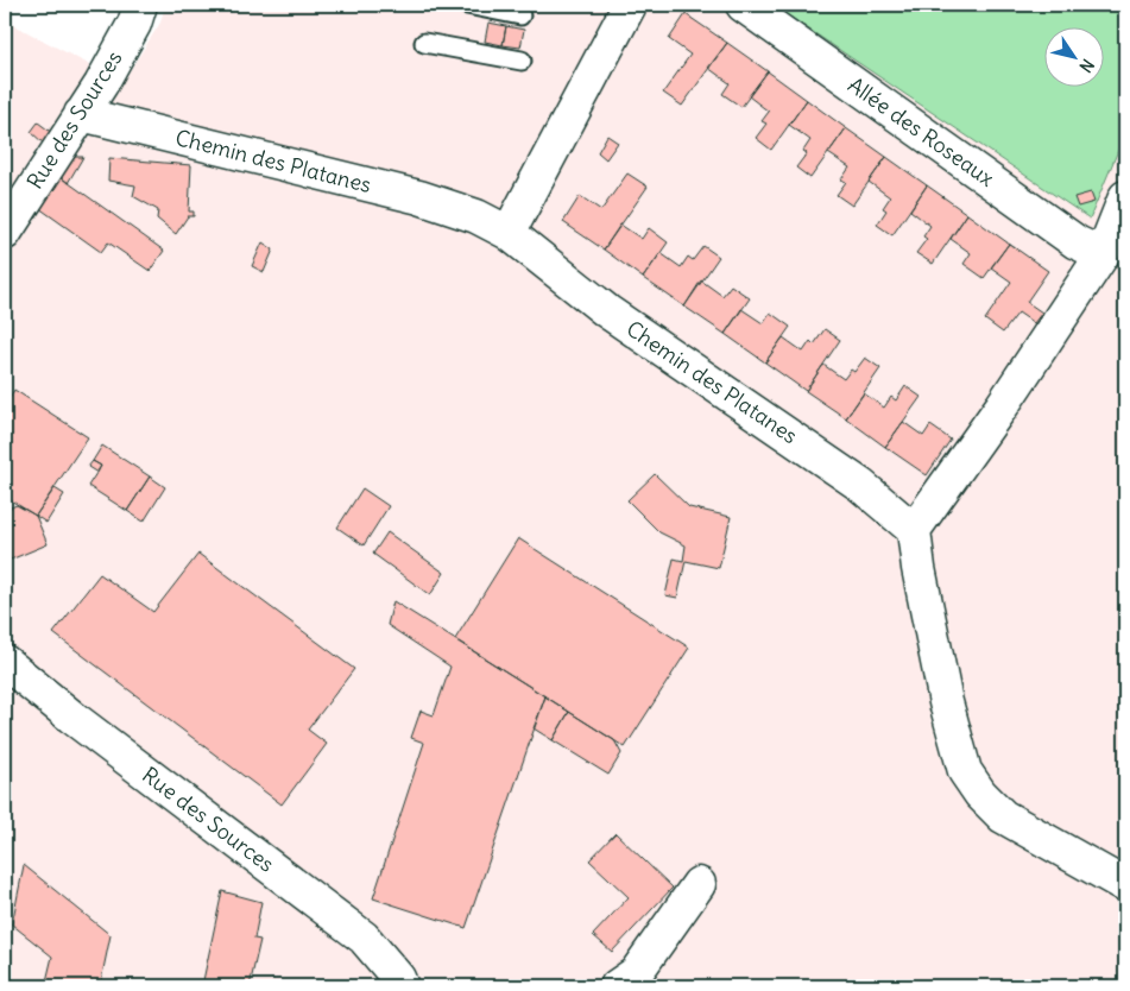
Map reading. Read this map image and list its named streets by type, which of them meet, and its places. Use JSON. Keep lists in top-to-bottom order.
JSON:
{
  "streets": {
    "street": ["Rue des Sources", "Allée des Roseaux", "Chemin des Platanes"]
  },
  "crossings": [
    ["Rue des Sources", "Chemin des Platanes"]
  ],
  "north": "bottom right"
}
